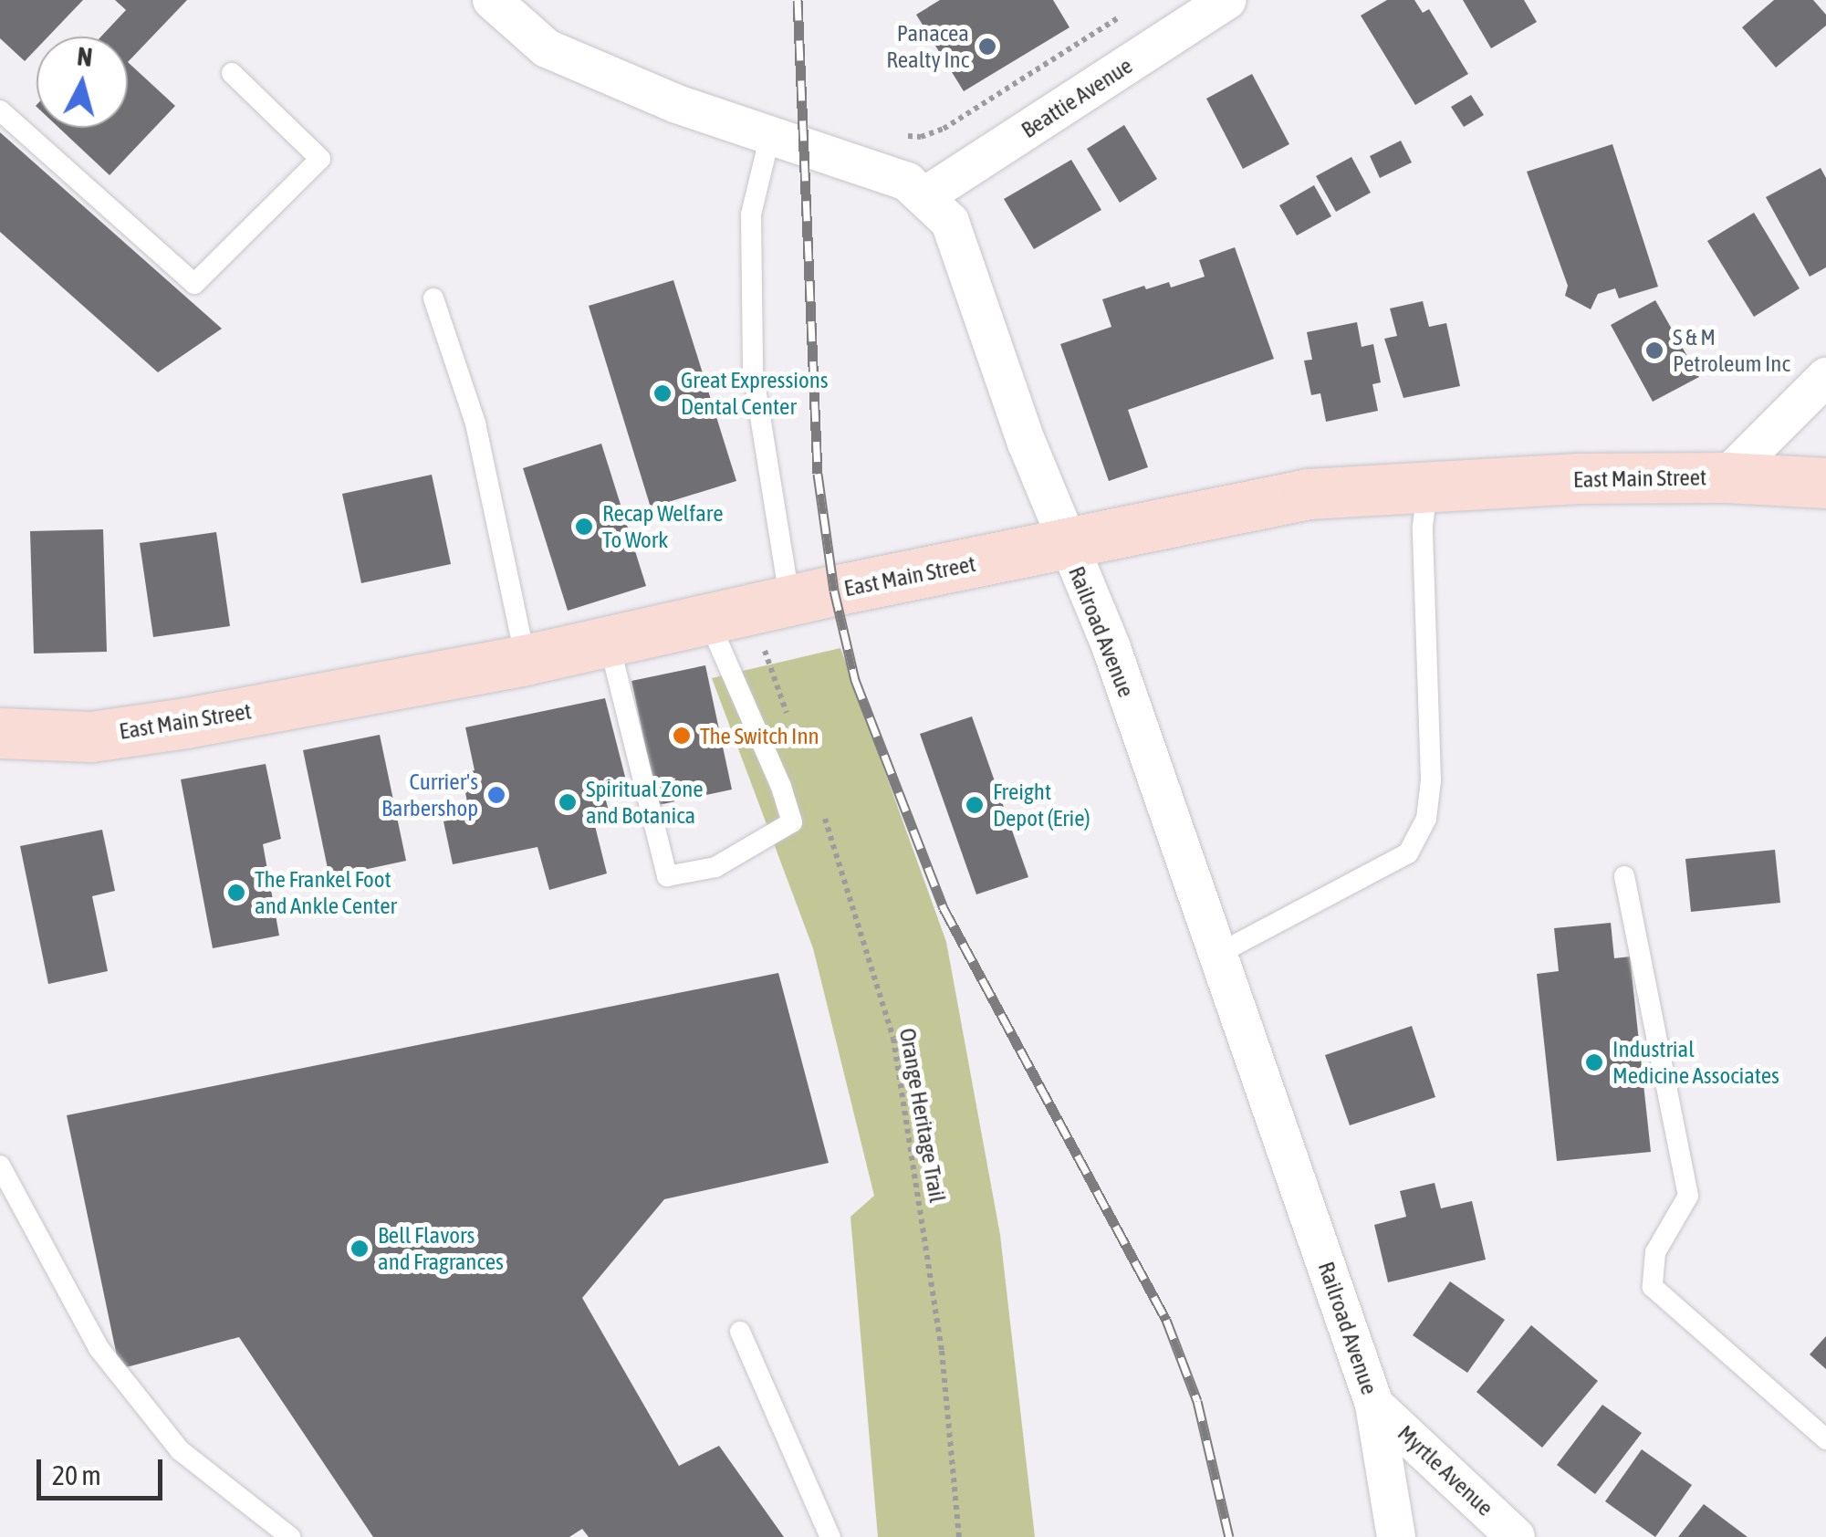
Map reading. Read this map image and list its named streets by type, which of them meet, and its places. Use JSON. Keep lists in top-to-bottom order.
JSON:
{
  "streets": {
    "main road": ["East Main Street"],
    "street": ["Beattie Avenue", "Railroad Avenue", "Myrtle Avenue"],
    "path": ["Orange Heritage Trail"]
  },
  "crossings": [
    ["Beattie Avenue", "Railroad Avenue"],
    ["East Main Street", "Railroad Avenue"],
    ["Railroad Avenue", "Myrtle Avenue"]
  ],
  "places": [
    "Panacea Realty Inc",
    "S & M Petroleum Inc",
    "Great Expressions Dental Center",
    "Recap Welfare To Work",
    "The Switch Inn",
    "Currier's Barbershop",
    "Spiritual Zone and Botanica",
    "Freight Depot (Erie)",
    "The Frankel Foot and Ankle Center",
    "Industrial Medicine Associates",
    "Bell Flavors and Fragrances"
  ],
  "scale_bar": "20 m",
  "north": "top"
}
